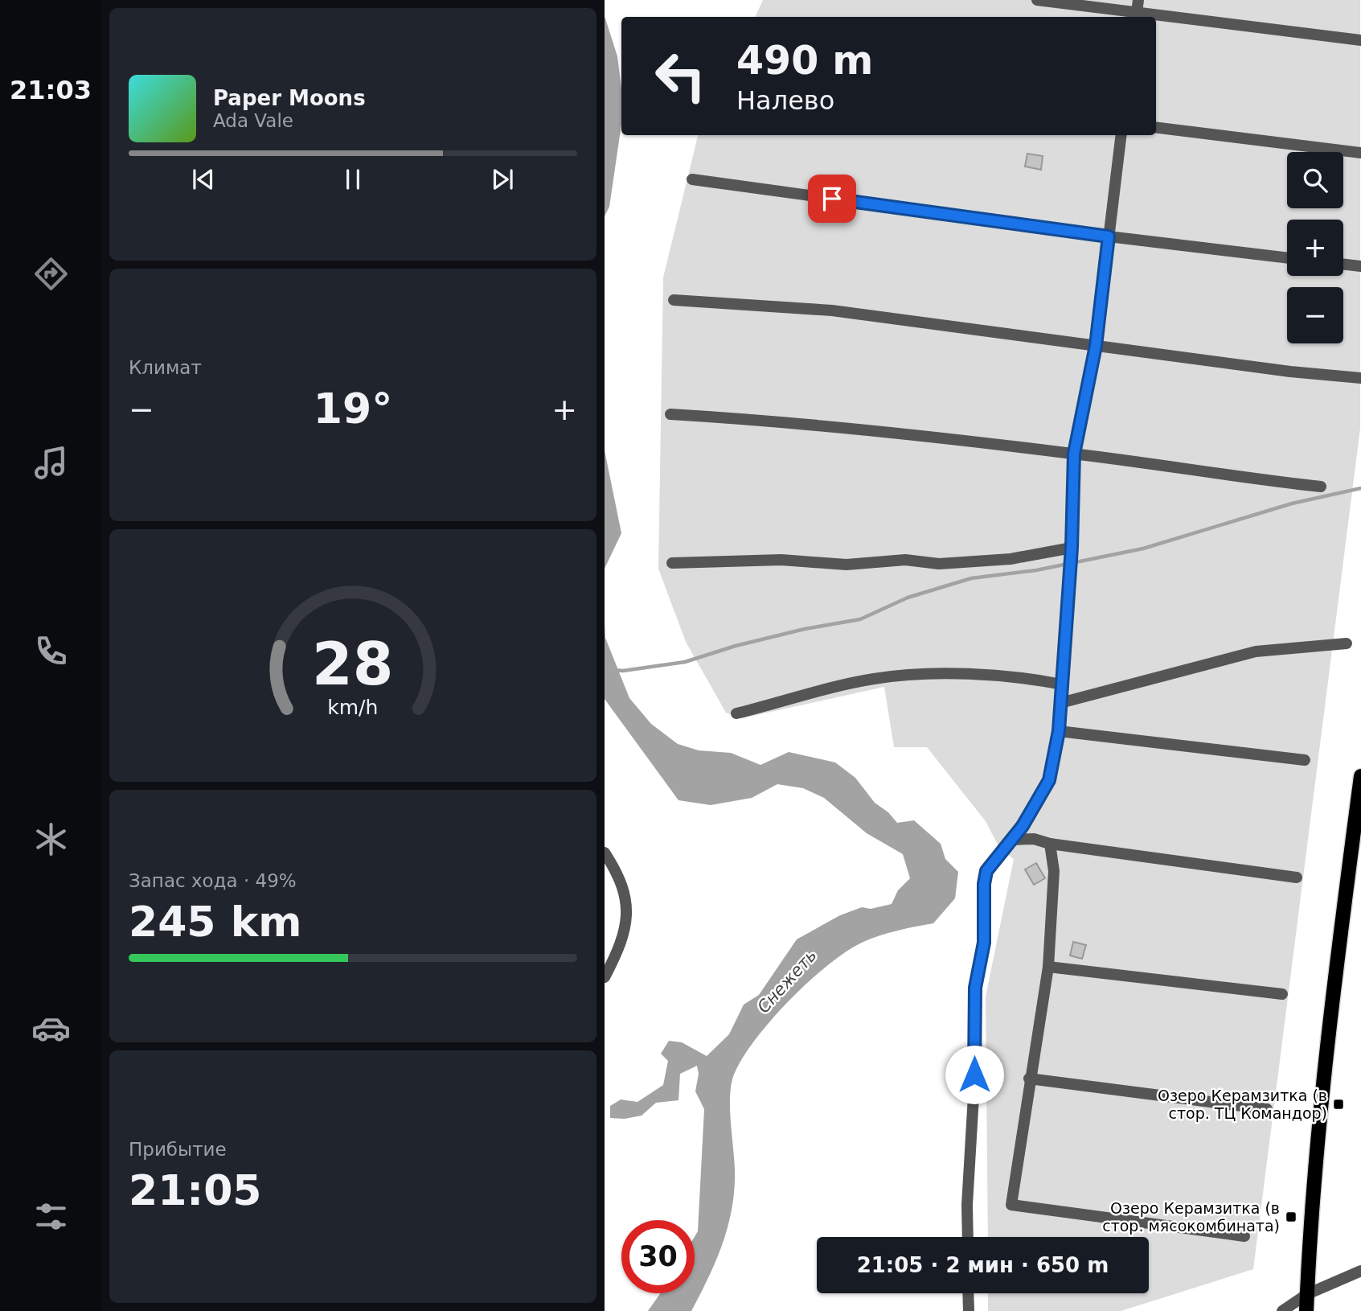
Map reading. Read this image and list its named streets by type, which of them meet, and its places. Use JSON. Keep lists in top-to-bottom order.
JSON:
{
  "water": ["Снежеть"],
  "places": {
    "transit": ["Озеро Керамзитка (в стор. ТЦ Командор)", "Озеро Керамзитка (в стор. мясокомбината)"]
  },
  "page": {
    "tabs": "21:03",
    "turn": ["490 m", "Налево"],
    "song": ["Paper Moons", "Ada Vale"],
    "map_buttons": ["+", "−"],
    "tile": [
      "Климат",
      ["Запас хода · 49%", "245 km"],
      ["Прибытие", "21:05"]
    ],
    "heat": ["−", "19°", "+"],
    "limit": "30",
    "trip": "21:05 · 2 мин · 650 m",
    "gauge": ["28", "km/h"]
  }
}
